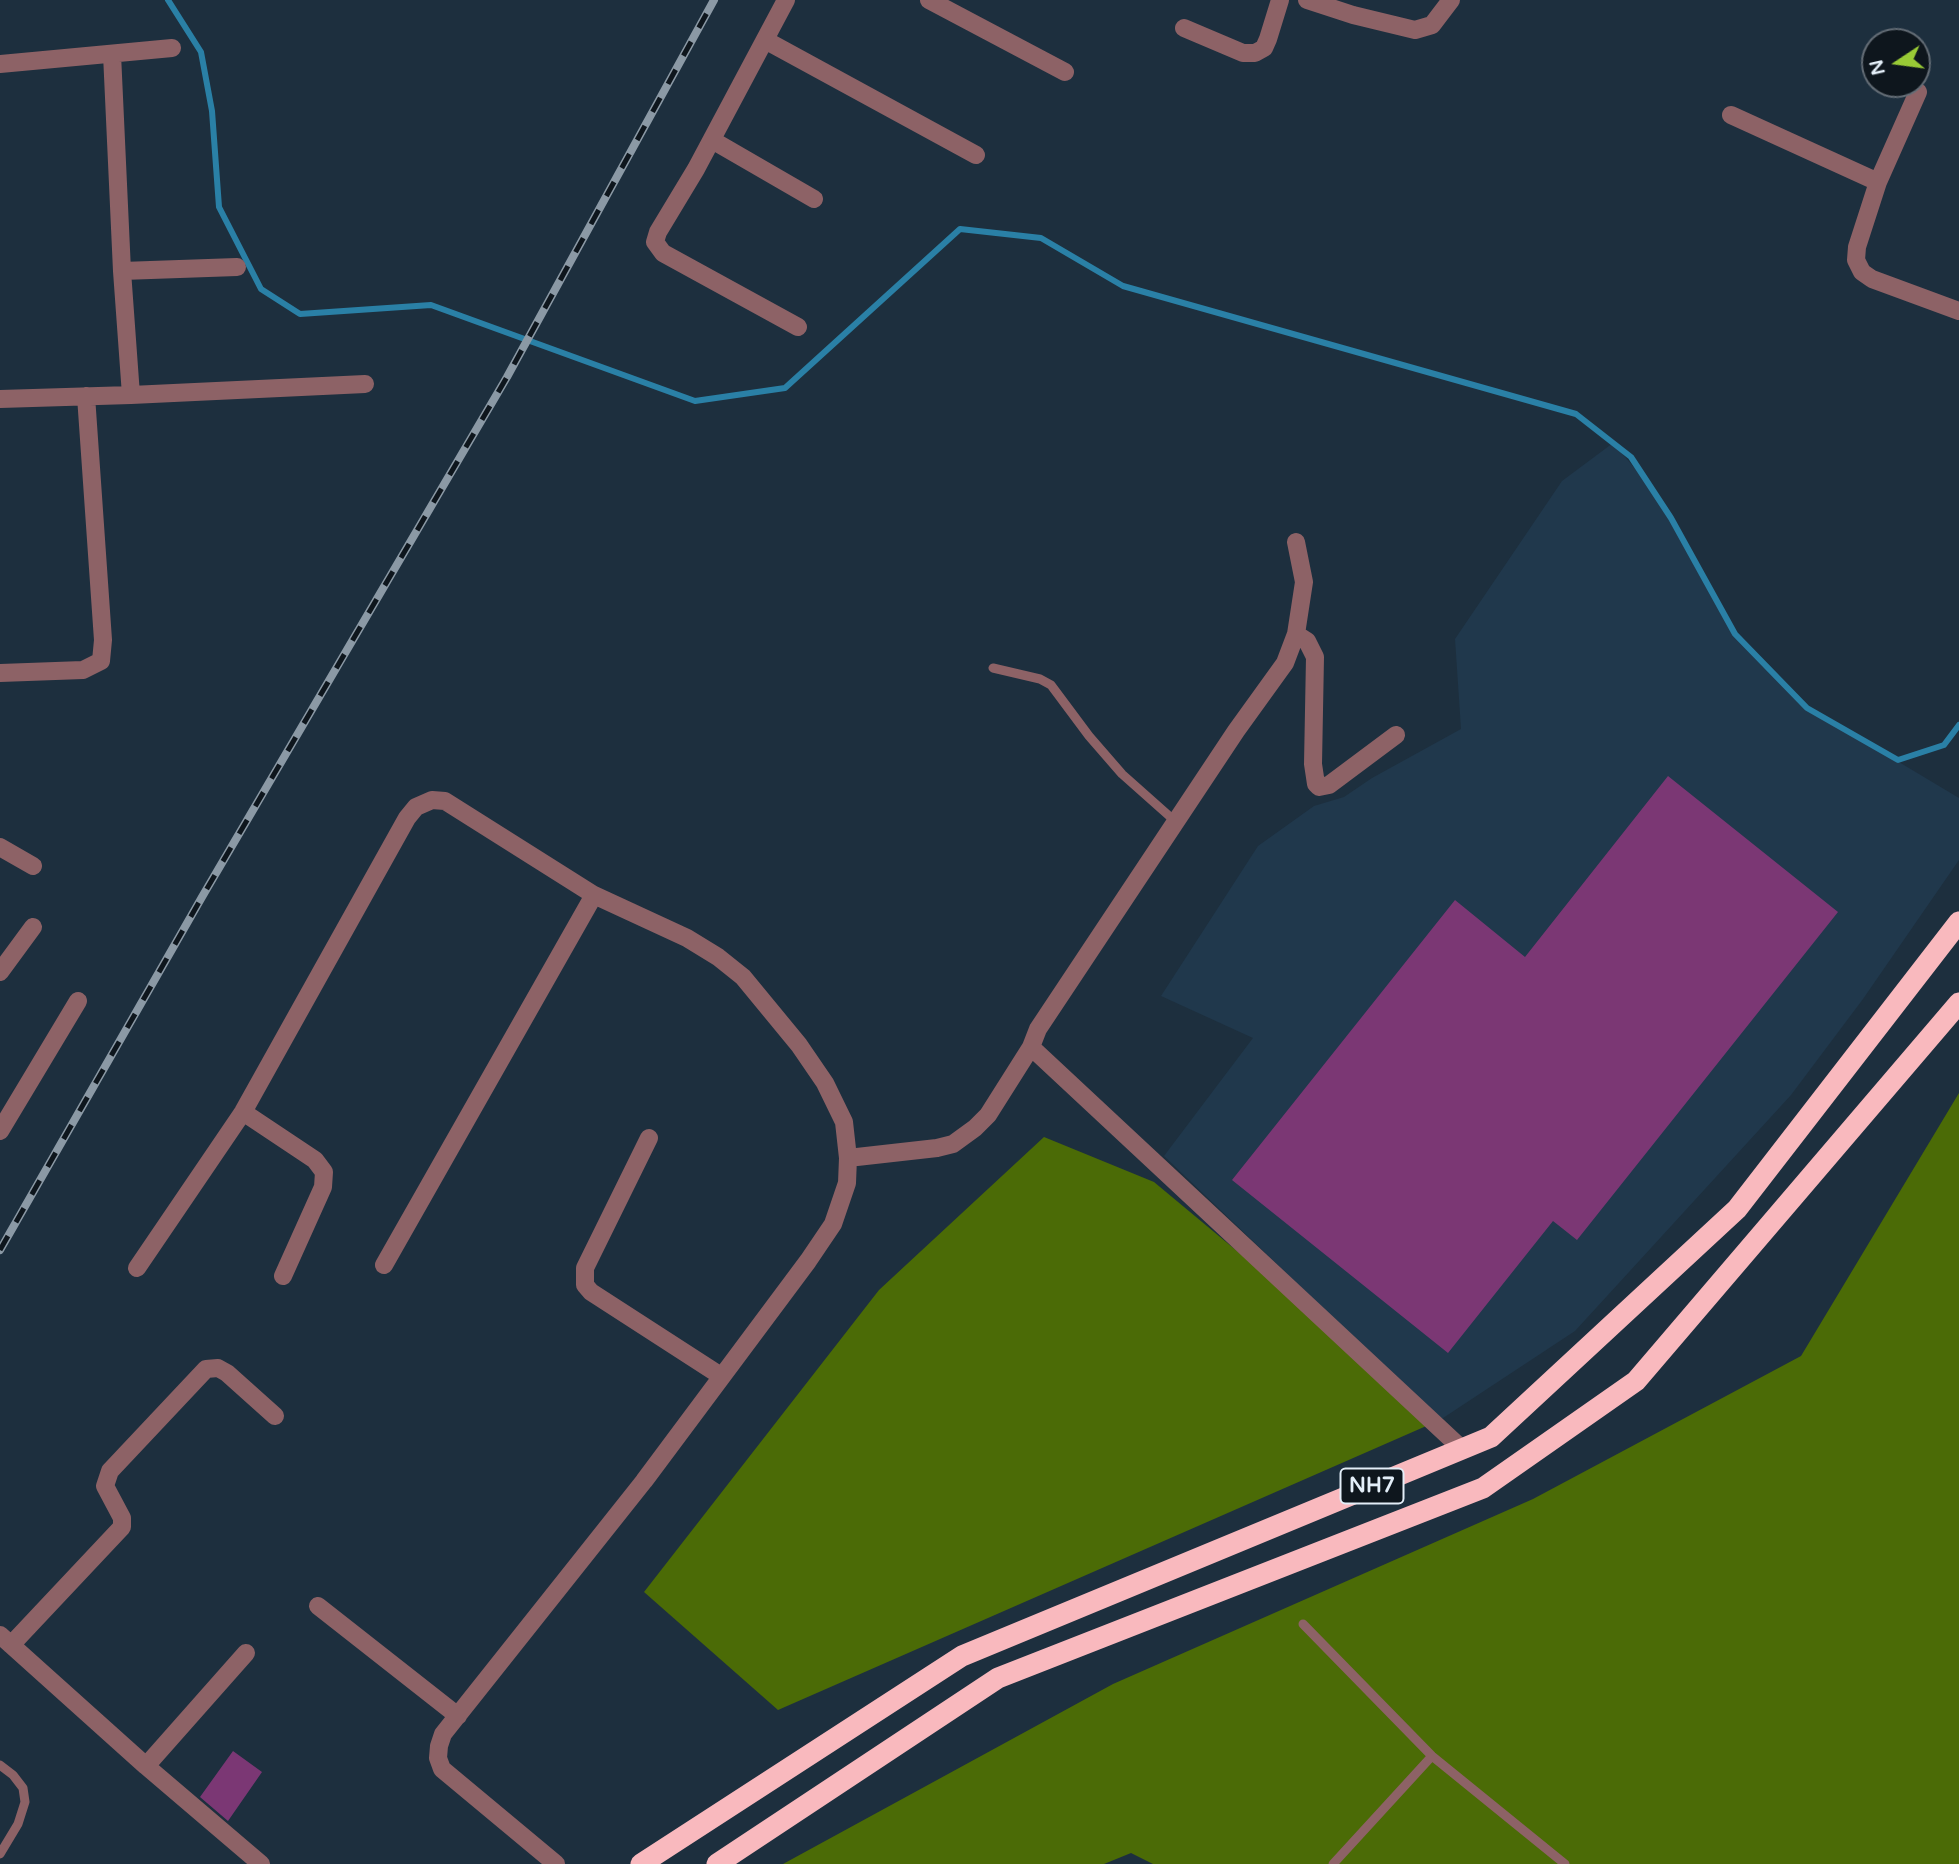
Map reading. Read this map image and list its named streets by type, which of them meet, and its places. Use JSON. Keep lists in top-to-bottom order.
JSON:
{
  "streets": {
    "highway": ["NH7"]
  },
  "north": "left"
}
